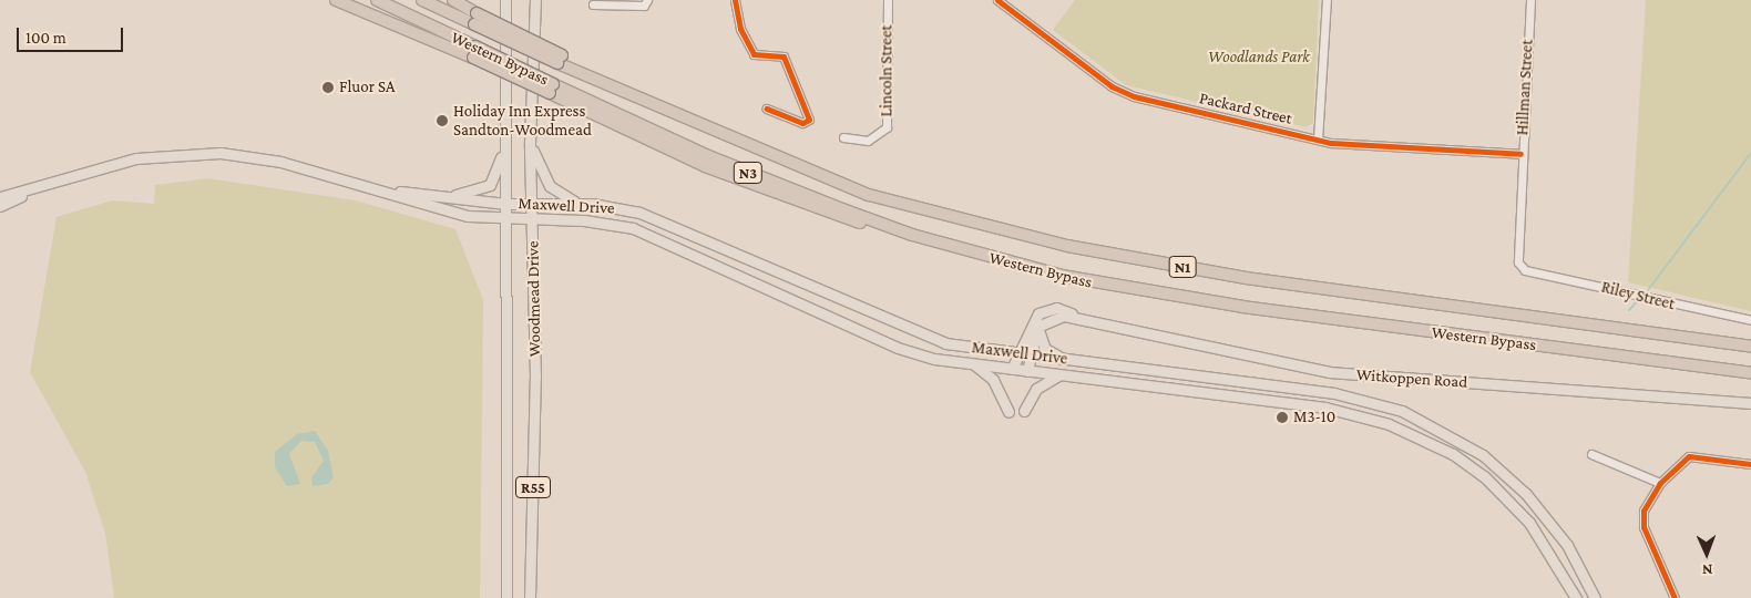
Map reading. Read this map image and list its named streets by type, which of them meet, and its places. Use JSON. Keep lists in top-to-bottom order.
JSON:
{
  "streets": {
    "highway": ["Western Bypass", "N3", "N1"],
    "main road": [
      "Maxwell Drive",
      "Woodmead Drive",
      "Witkoppen Road",
      "R55"
    ],
    "street": [
      "Lincoln Street",
      "Hillman Street",
      "Packard Street",
      "Riley Street"
    ]
  },
  "crossings": [
    ["Hillman Street", "Packard Street"],
    ["Hillman Street", "Riley Street"],
    ["Maxwell Drive", "Woodmead Drive"],
    ["Maxwell Drive", "Witkoppen Road"]
  ],
  "parks": ["Woodlands Park"],
  "places": ["Fluor SA", "Holiday Inn Express Sandton-Woodmead", "M3-10"],
  "scale_bar": "100 m",
  "north": "bottom"
}
